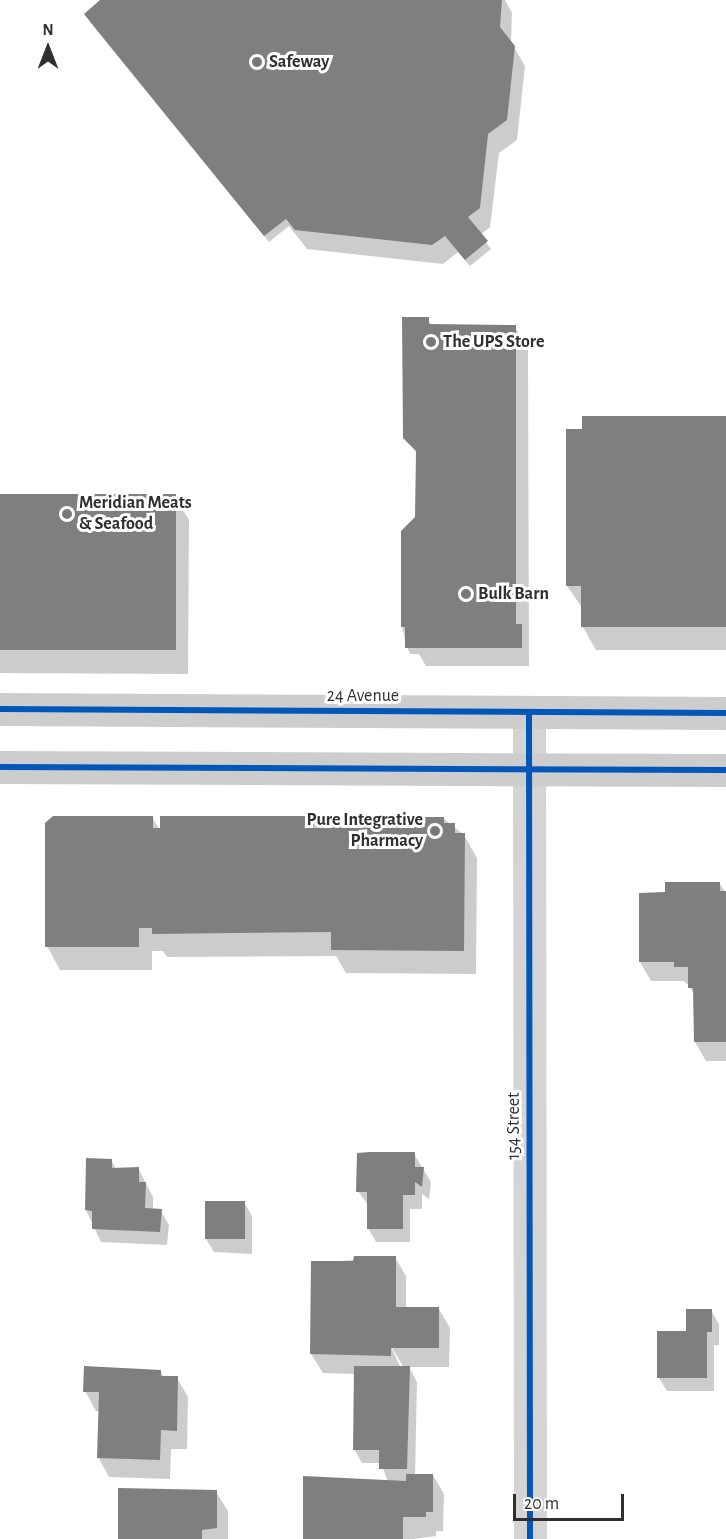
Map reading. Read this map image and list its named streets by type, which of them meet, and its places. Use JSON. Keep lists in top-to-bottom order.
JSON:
{
  "streets": {
    "main road": ["24 Avenue"],
    "street": ["154 Street"]
  },
  "crossings": [
    ["24 Avenue", "154 Street"]
  ],
  "places": [
    "Safeway",
    "The UPS Store",
    "Meridian Meats & Seafood",
    "Bulk Barn",
    "Pure Integrative Pharmacy"
  ],
  "scale_bar": "20 m",
  "north": "top"
}
